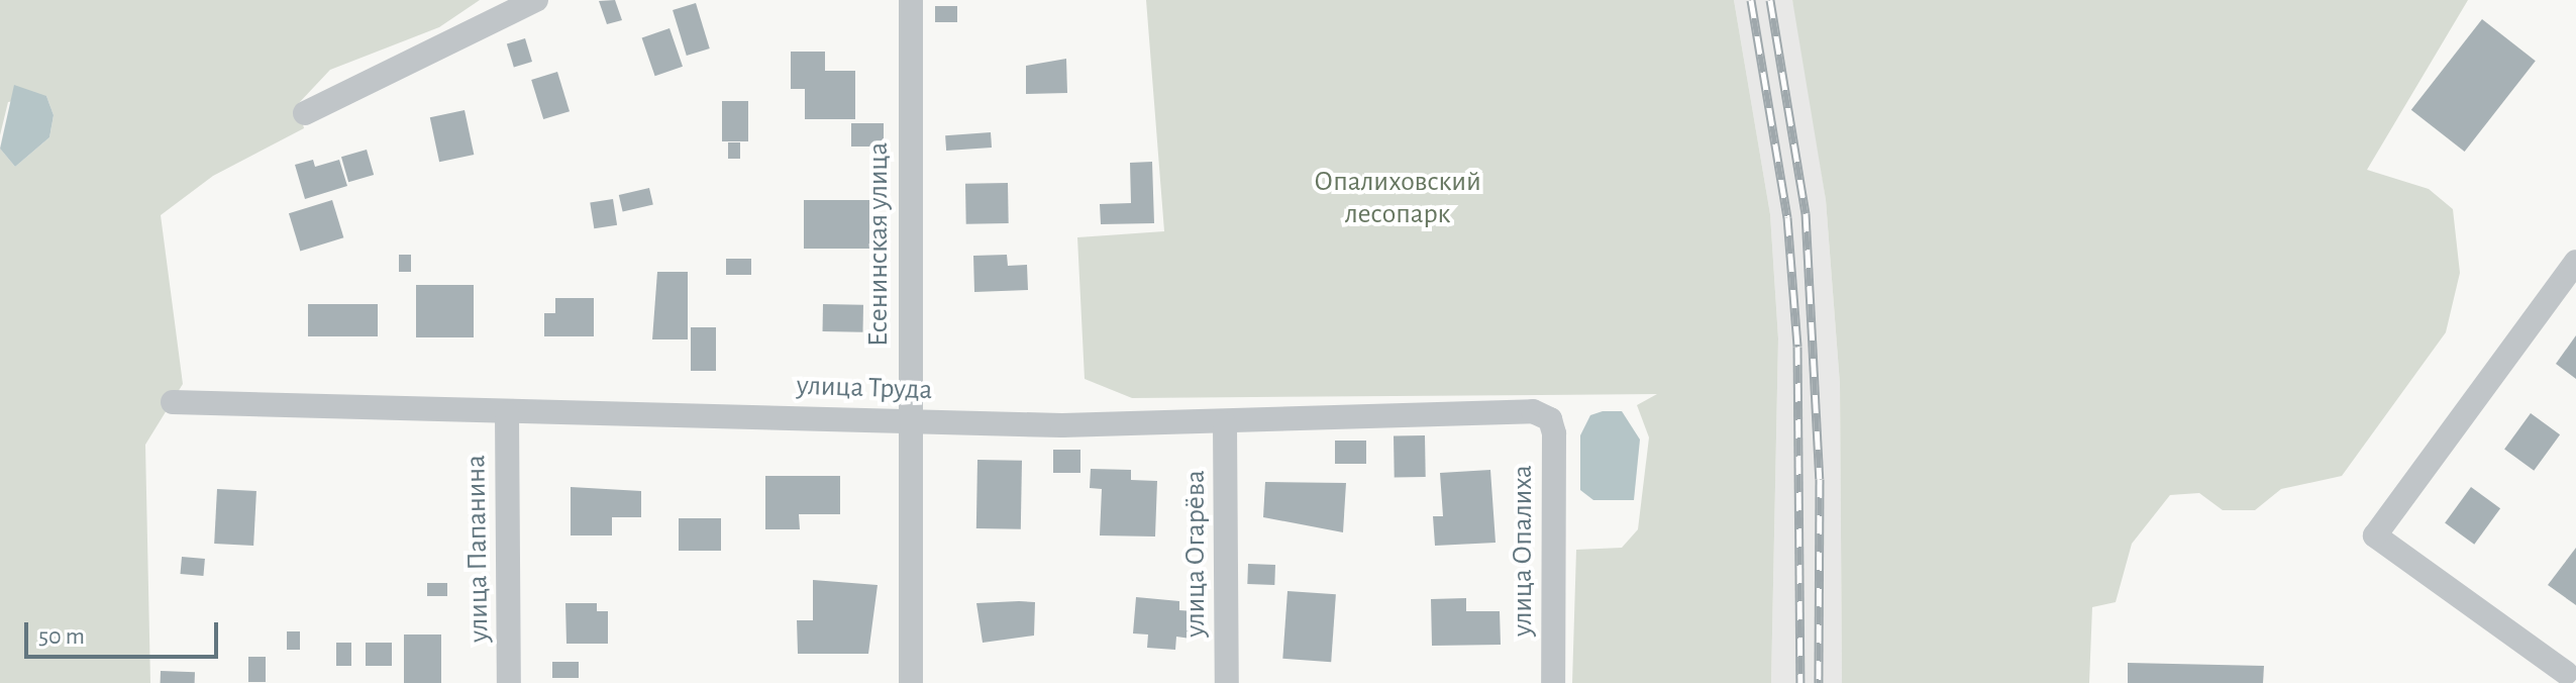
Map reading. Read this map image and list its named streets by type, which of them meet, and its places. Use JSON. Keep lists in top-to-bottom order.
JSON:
{
  "streets": {
    "street": [
      "Есенинская улица",
      "улица Труда",
      "улица Папанина",
      "улица Опалиха",
      "улица Огарёва"
    ]
  },
  "crossings": [
    ["Есенинская улица", "улица Труда"],
    ["улица Труда", "улица Папанина"],
    ["улица Труда", "улица Опалиха"],
    ["улица Труда", "улица Огарёва"]
  ],
  "parks": ["Опалиховский лесопарк"],
  "scale_bar": "50 m"
}
